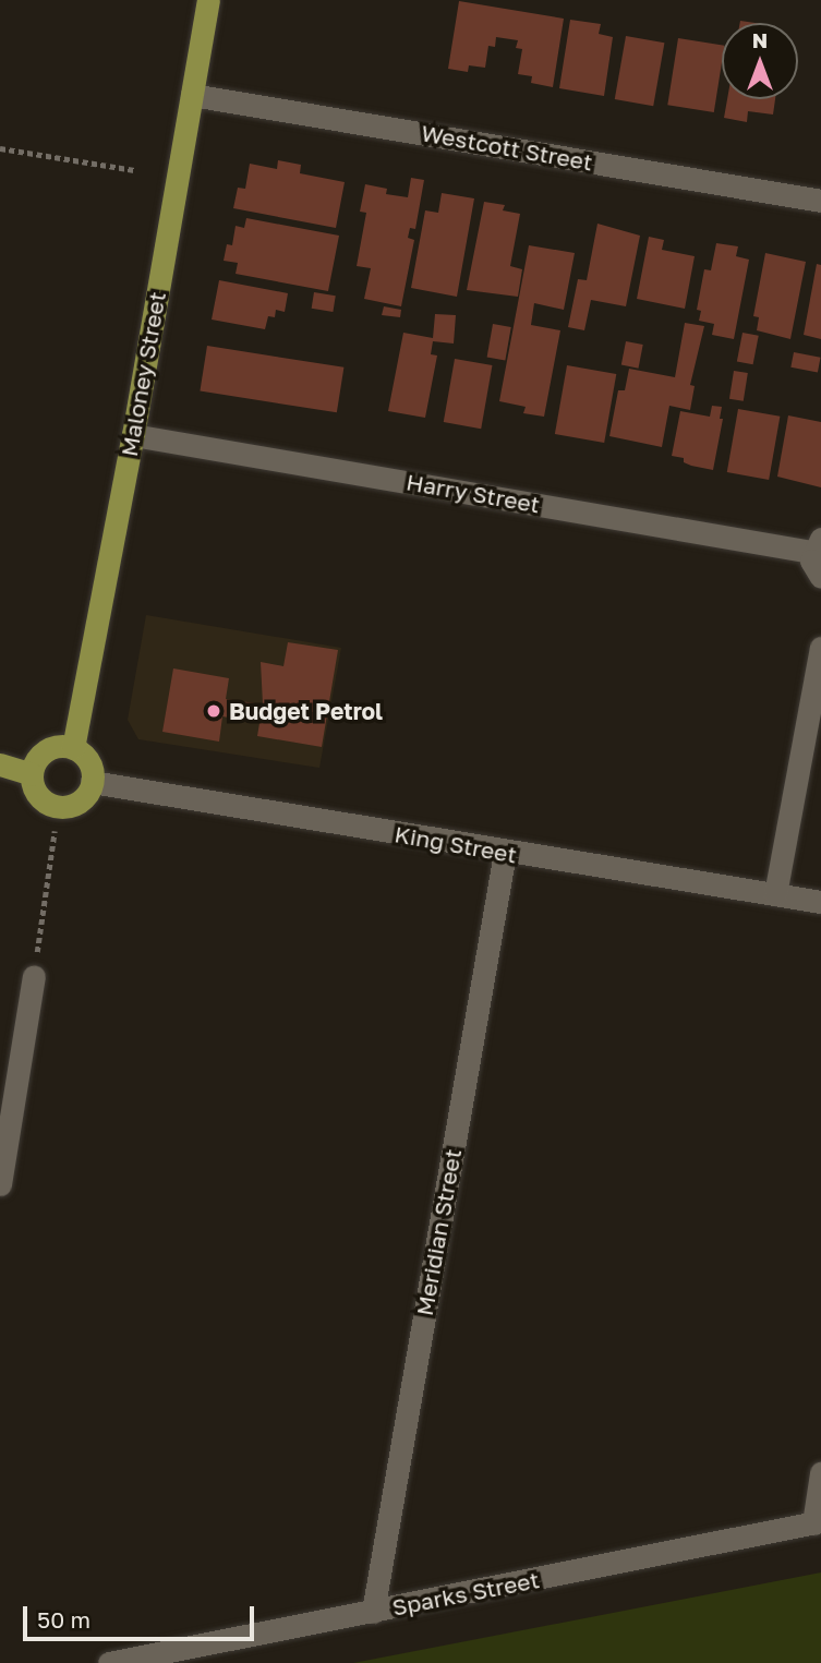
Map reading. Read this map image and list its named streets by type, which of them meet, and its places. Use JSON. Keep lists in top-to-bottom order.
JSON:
{
  "streets": {
    "main road": ["Maloney Street"],
    "street": [
      "Westcott Street",
      "Harry Street",
      "King Street",
      "Meridian Street",
      "Sparks Street"
    ]
  },
  "crossings": [
    ["Westcott Street", "Maloney Street"],
    ["Maloney Street", "Harry Street"],
    ["Maloney Street", "King Street"],
    ["King Street", "Meridian Street"],
    ["Meridian Street", "Sparks Street"]
  ],
  "places": ["Budget Petrol"],
  "scale_bar": "50 m",
  "north": "top"
}
